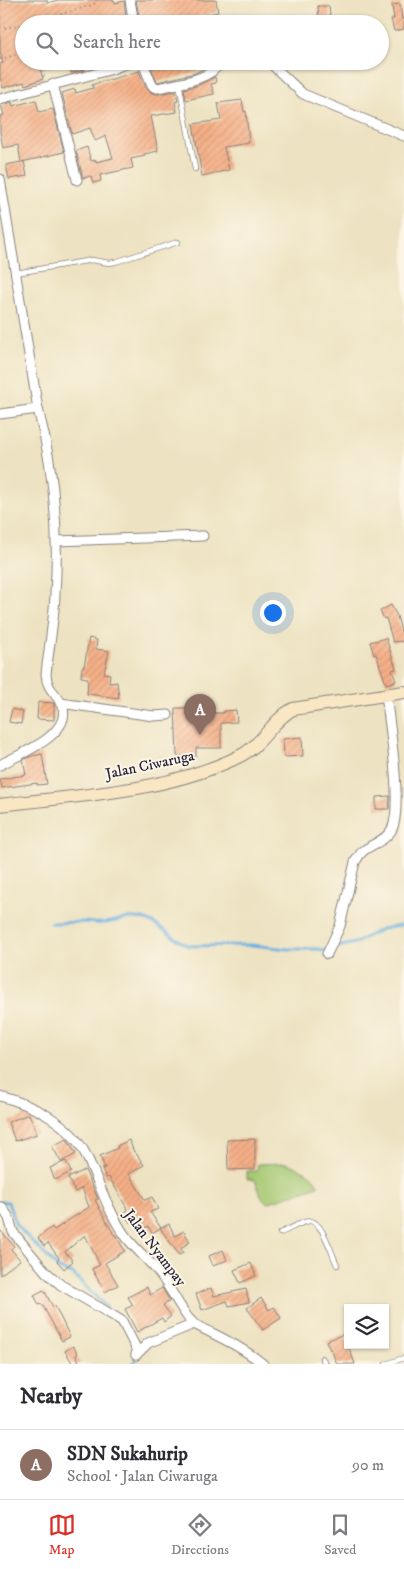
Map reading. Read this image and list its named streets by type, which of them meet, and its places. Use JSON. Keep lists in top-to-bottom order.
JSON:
{
  "streets": {
    "street": ["Jalan Ciwaruga", "Jalan Nyampay"]
  },
  "page": {
    "search": "Search here",
    "pins": "A",
    "heading": "Nearby",
    "list": [
      {
        "mark": "A",
        "name": "SDN Sukahurip",
        "note": "School · Jalan Ciwaruga",
        "value": "90 m"
      }
    ],
    "nav": ["Map", "Directions", "Saved"]
  }
}
